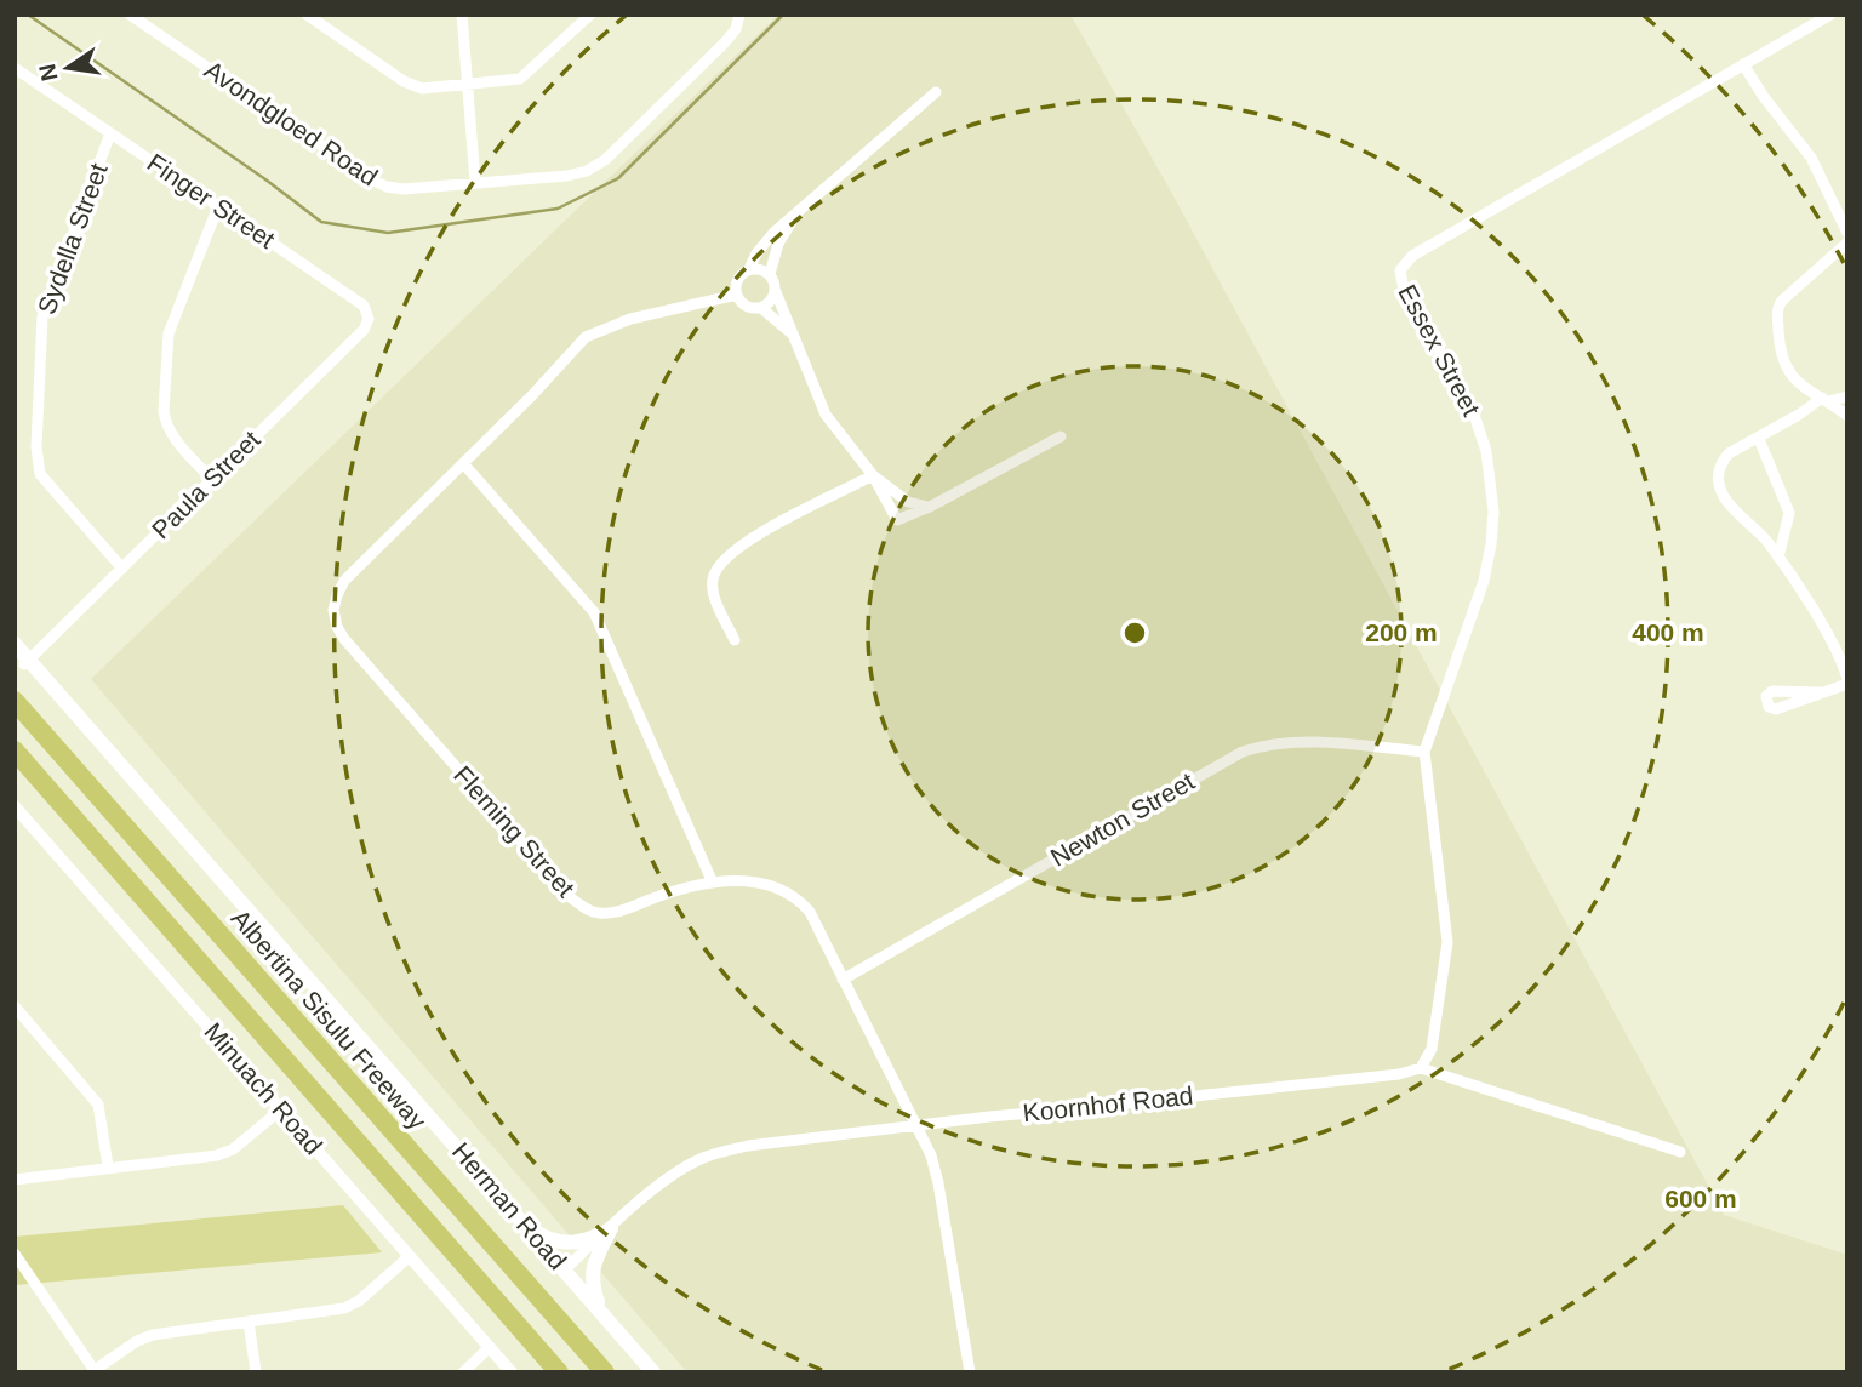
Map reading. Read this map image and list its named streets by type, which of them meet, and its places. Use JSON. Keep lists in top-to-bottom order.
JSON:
{
  "streets": {
    "highway": ["Albertina Sisulu Freeway"],
    "main road": ["Herman Road"],
    "street": [
      "Avondgloed Road",
      "Finger Street",
      "Sydella Street",
      "Essex Street",
      "Paula Street",
      "Newton Street",
      "Fleming Street",
      "Minuach Road",
      "Koornhof Road"
    ]
  },
  "crossings": [
    ["Finger Street", "Sydella Street"],
    ["Finger Street", "Paula Street"],
    ["Sydella Street", "Paula Street"],
    ["Essex Street", "Newton Street"],
    ["Essex Street", "Koornhof Road"],
    ["Paula Street", "Herman Road"],
    ["Newton Street", "Fleming Street"],
    ["Fleming Street", "Koornhof Road"],
    ["Koornhof Road", "Herman Road"]
  ],
  "north": "left",
  "rings": ["200 m", "400 m", "600 m"]
}
